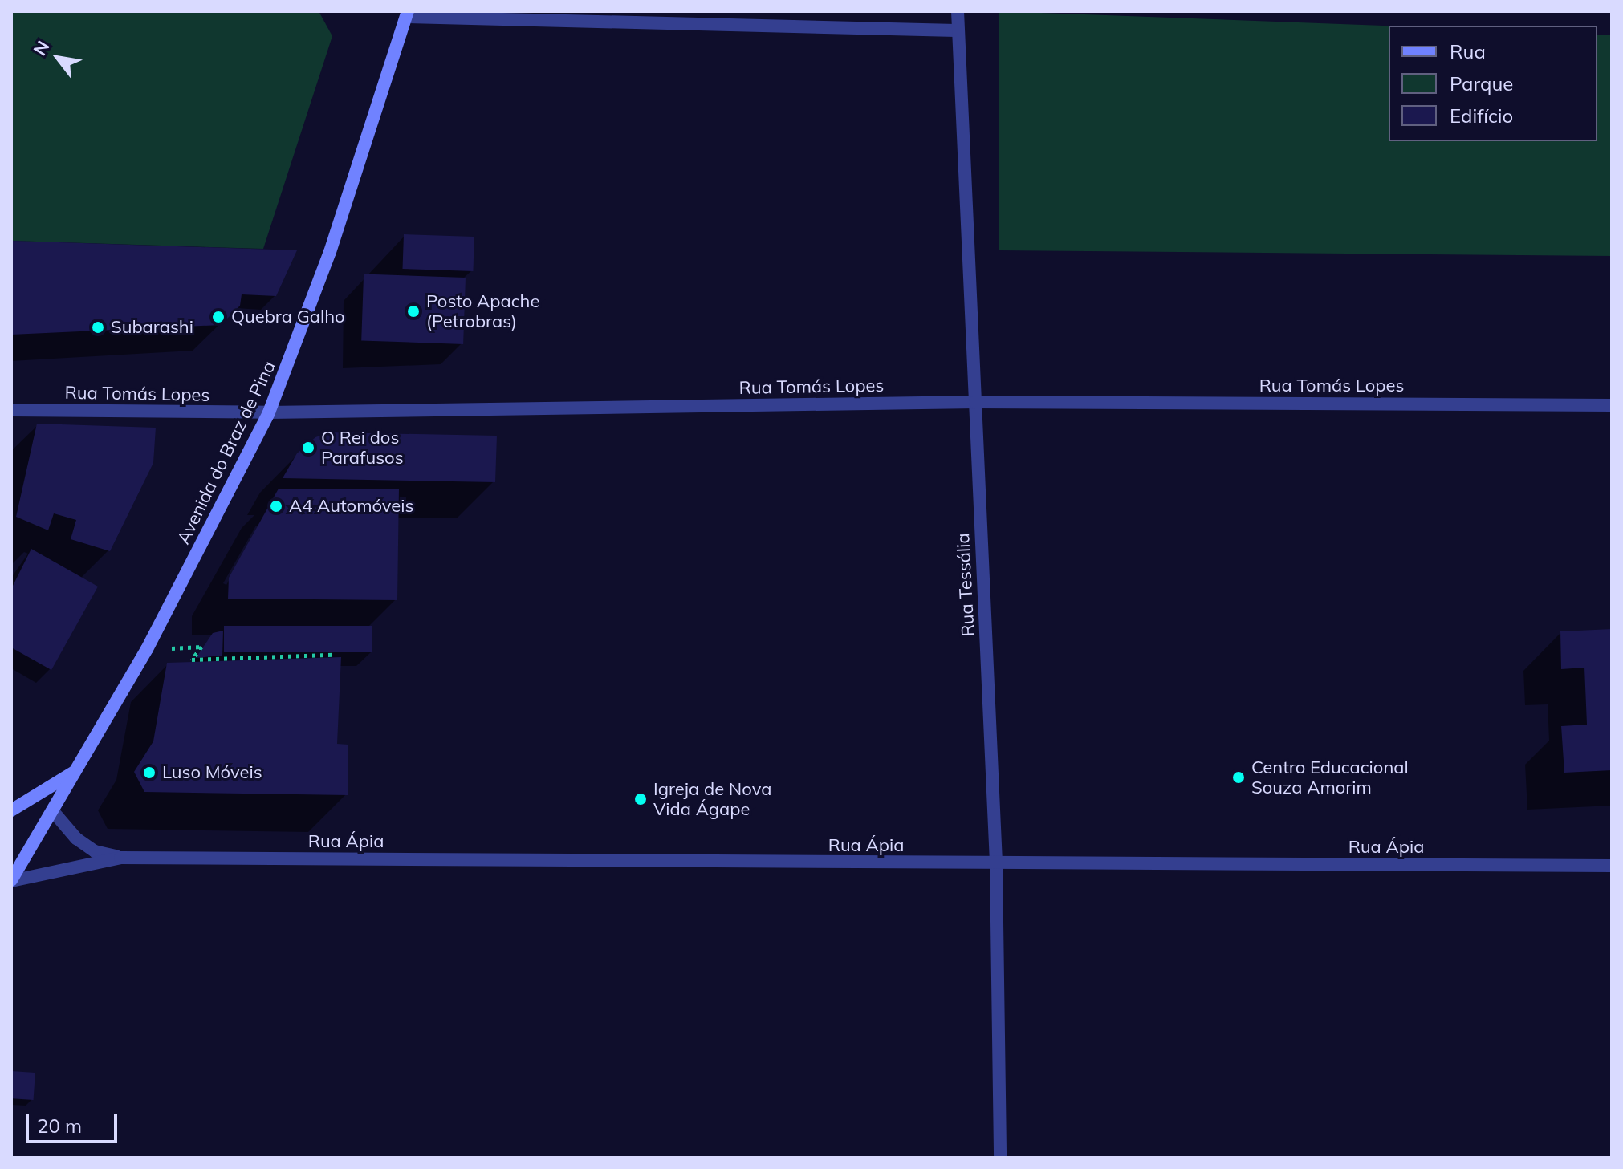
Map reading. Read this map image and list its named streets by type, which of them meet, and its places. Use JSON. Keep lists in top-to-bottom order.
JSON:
{
  "streets": {
    "main road": ["Avenida do Braz de Pina"],
    "street": ["Rua Tomás Lopes", "Rua Tessália", "Rua Ápia"]
  },
  "crossings": [
    ["Rua Tomás Lopes", "Avenida do Braz de Pina"],
    ["Rua Tomás Lopes", "Rua Tessália"],
    ["Avenida do Braz de Pina", "Rua Ápia"],
    ["Rua Tessália", "Rua Ápia"]
  ],
  "places": [
    "Posto Apache (Petrobras)",
    "Quebra Galho",
    "Subarashi",
    "O Rei dos Parafusos",
    "A4 Automóveis",
    "Luso Móveis",
    "Centro Educacional Souza Amorim",
    "Igreja de Nova Vida Ágape"
  ],
  "legend": ["Rua", "Parque", "Edifício"],
  "scale_bar": "20 m",
  "north": "top left"
}
